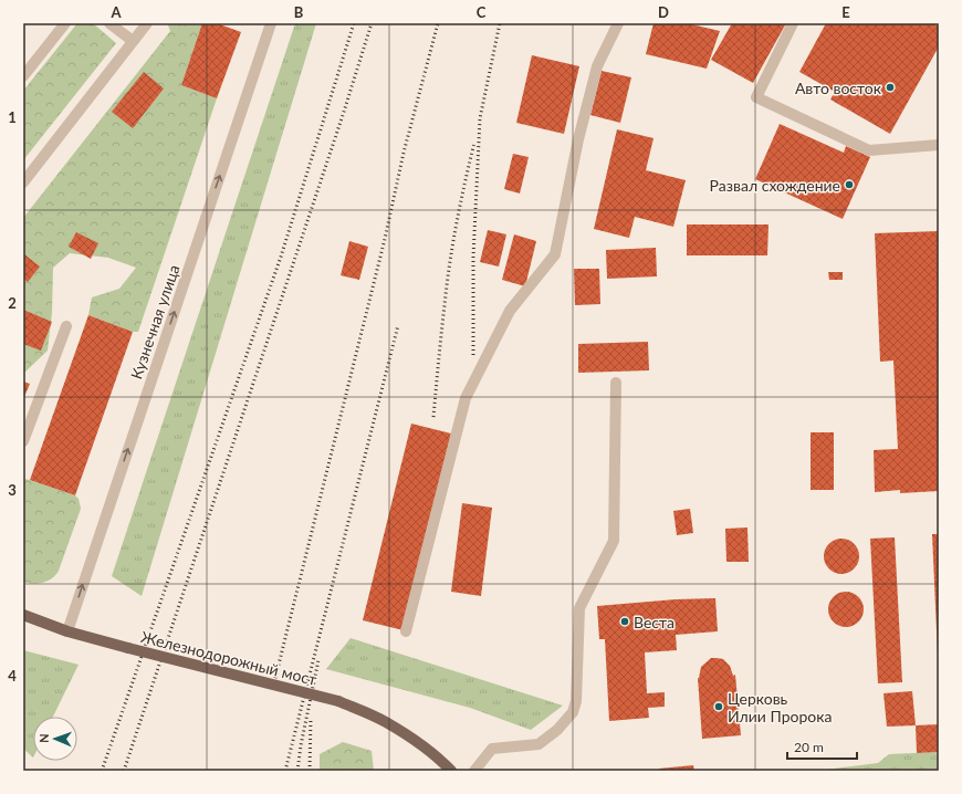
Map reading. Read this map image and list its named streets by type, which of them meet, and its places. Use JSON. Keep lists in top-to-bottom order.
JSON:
{
  "streets": {
    "main road": ["Железнодорожный мост"],
    "street": ["Кузнечная улица"]
  },
  "crossings": [
    ["Кузнечная улица", "Железнодорожный мост"]
  ],
  "one_way": ["Кузнечная улица"],
  "places": [
    "Авто восток",
    "Развал схождение",
    "Веста",
    "Церковь Илии Пророка"
  ],
  "scale_bar": "20 m",
  "north": "left",
  "grid": {
    "columns": [
      "A",
      "B",
      "C",
      "D",
      "E"
    ],
    "rows": [
      "1",
      "2",
      "3",
      "4"
    ]
  }
}
